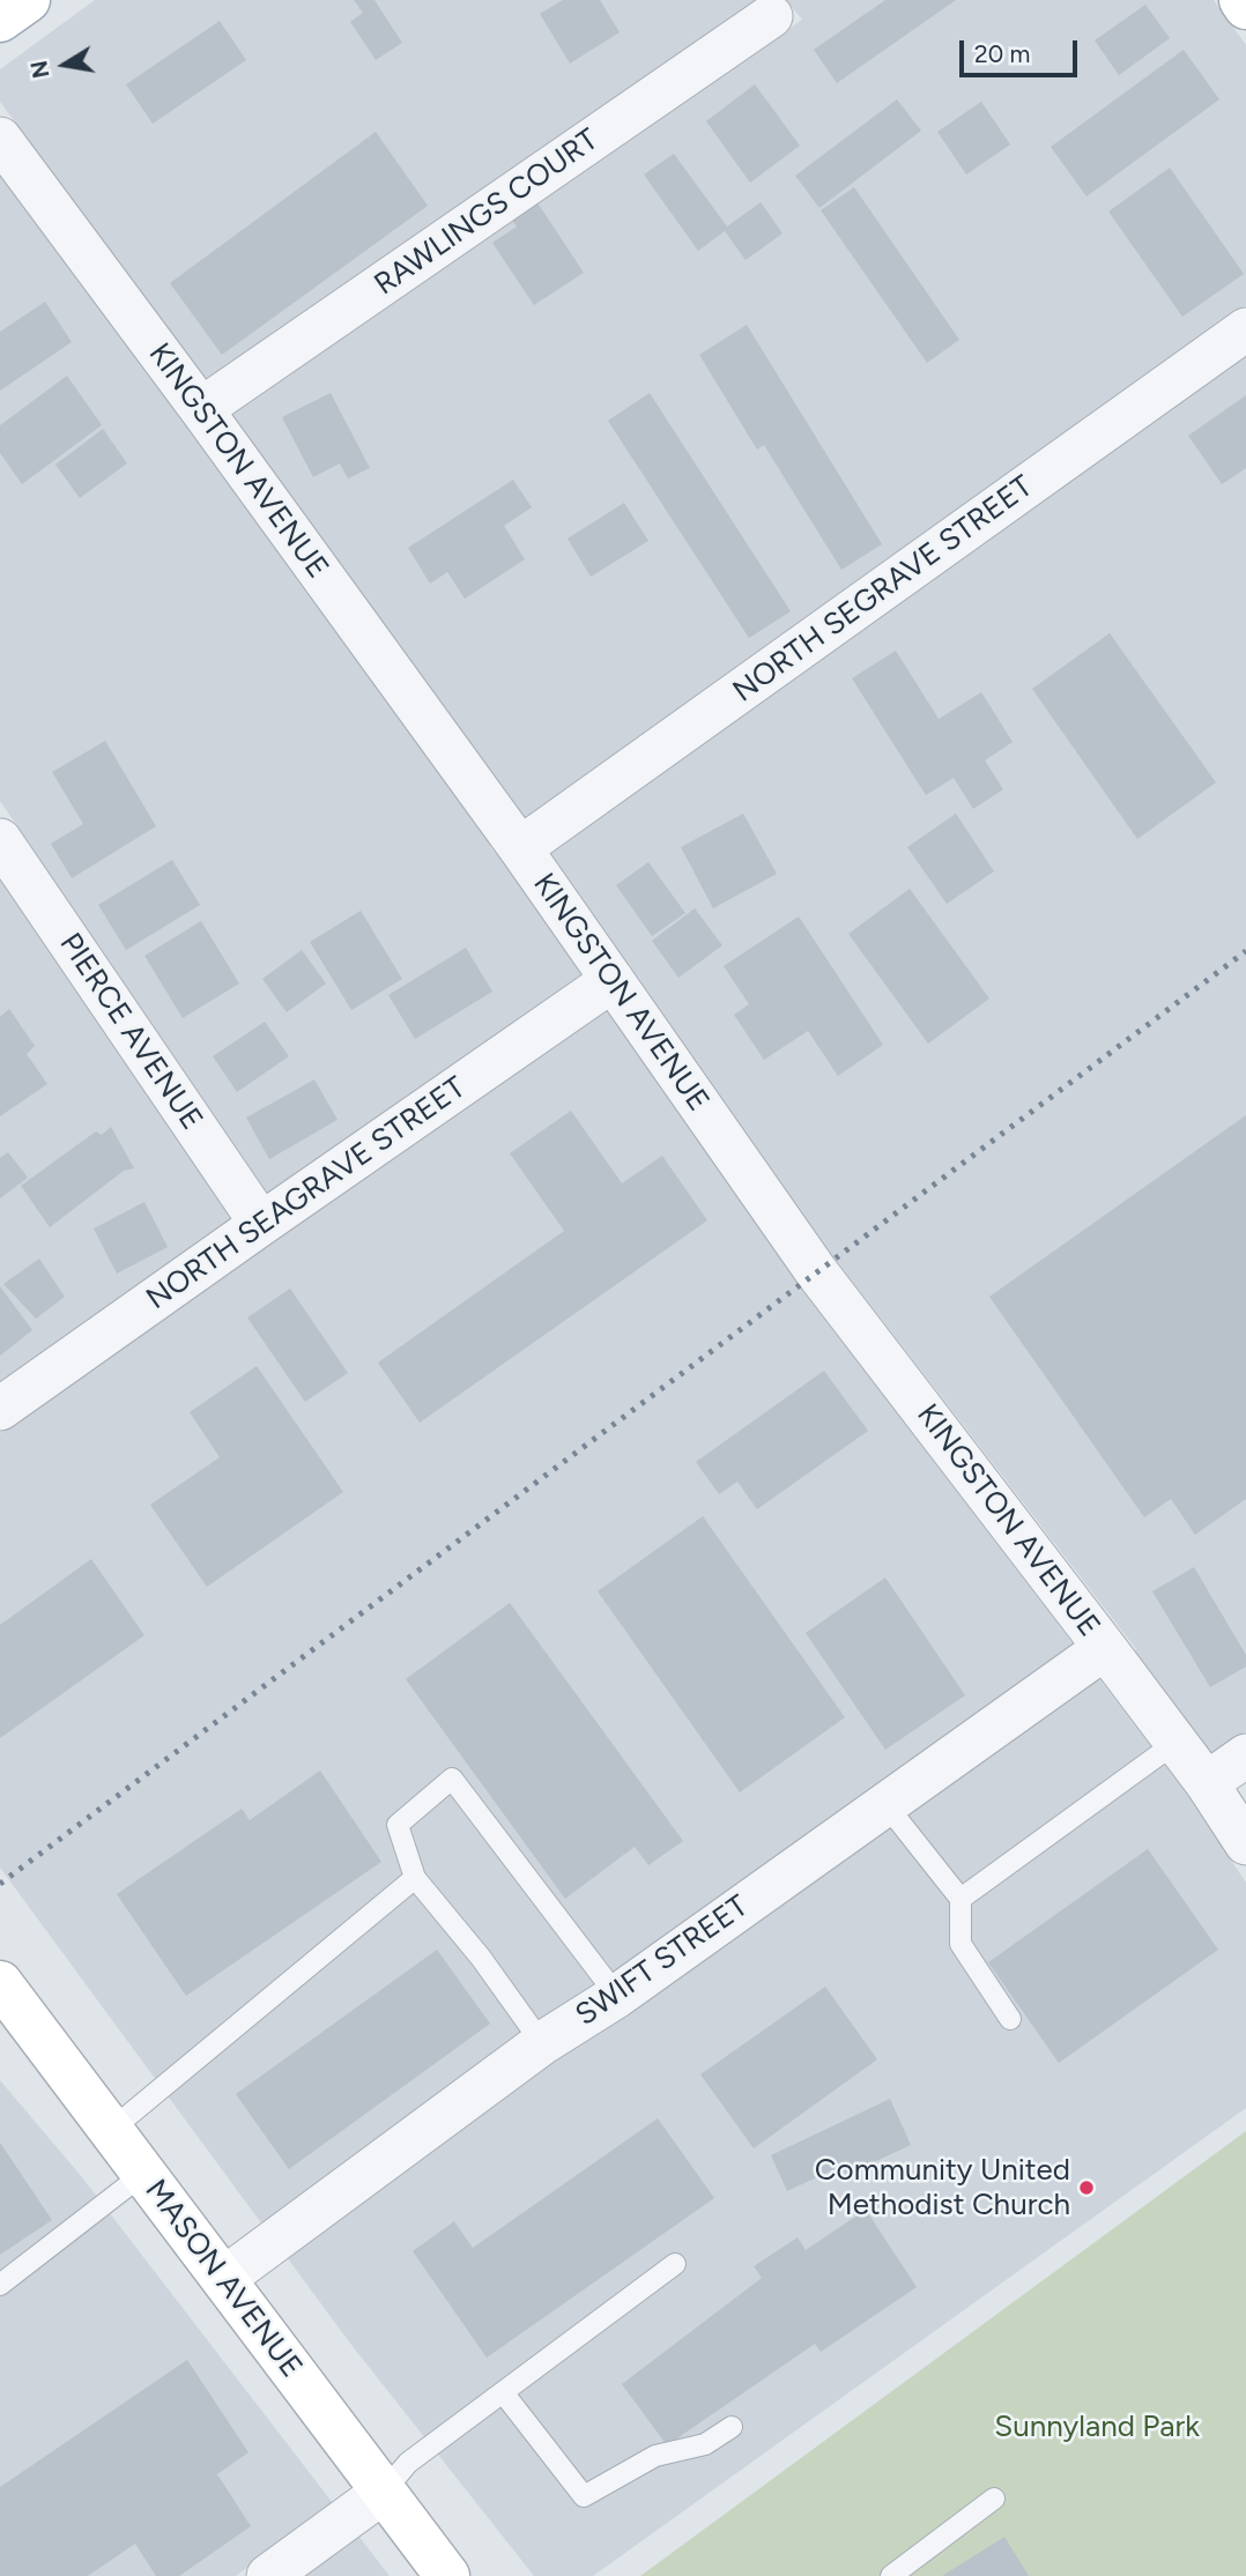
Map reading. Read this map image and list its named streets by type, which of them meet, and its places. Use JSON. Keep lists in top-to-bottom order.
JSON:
{
  "streets": {
    "main road": ["MASON AVENUE"],
    "street": [
      "RAWLINGS COURT",
      "KINGSTON AVENUE",
      "NORTH SEGRAVE STREET",
      "PIERCE AVENUE",
      "NORTH SEAGRAVE STREET",
      "SWIFT STREET"
    ]
  },
  "crossings": [
    ["RAWLINGS COURT", "KINGSTON AVENUE"],
    ["KINGSTON AVENUE", "NORTH SEGRAVE STREET"],
    ["KINGSTON AVENUE", "NORTH SEAGRAVE STREET"],
    ["KINGSTON AVENUE", "SWIFT STREET"],
    ["PIERCE AVENUE", "NORTH SEAGRAVE STREET"],
    ["SWIFT STREET", "MASON AVENUE"]
  ],
  "parks": ["Sunnyland Park"],
  "places": ["Community United Methodist Church"],
  "scale_bar": "20 m",
  "north": "left"
}
